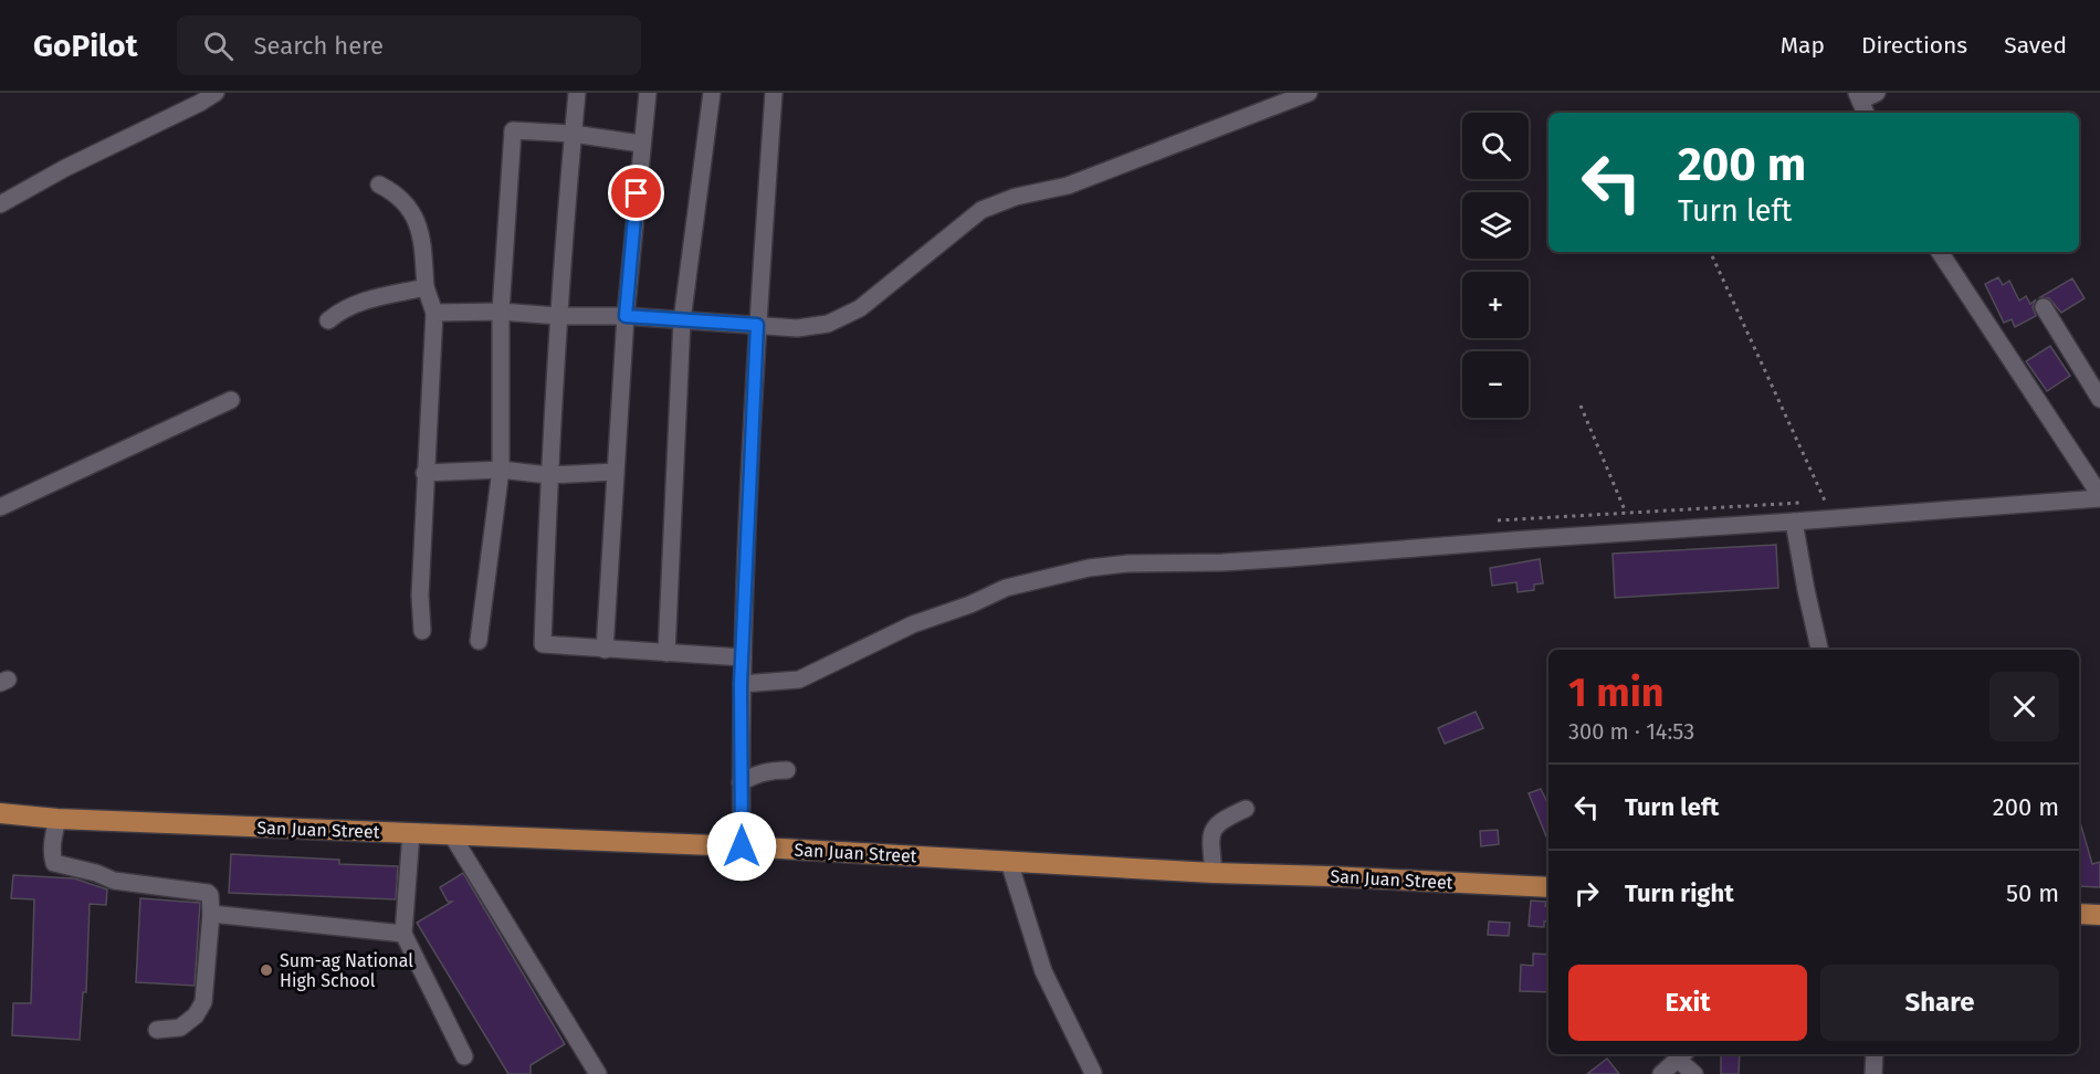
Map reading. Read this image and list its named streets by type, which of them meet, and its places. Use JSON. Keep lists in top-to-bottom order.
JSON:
{
  "streets": {
    "main road": ["San Juan Street"]
  },
  "places": ["Sum-ag National High School"],
  "page": {
    "header": "GoPilot",
    "search": "Search here",
    "nav": ["Map", "Directions", "Saved"],
    "map_buttons": ["+", "−"],
    "turn": ["200 m", "Turn left"],
    "heading": ["1 min", "300 m · 14:53"],
    "list": [
      {
        "name": "Turn left",
        "value": "200 m"
      },
      {
        "name": "Turn right",
        "value": "50 m"
      }
    ],
    "buttons": ["Exit", "Share"]
  }
}
